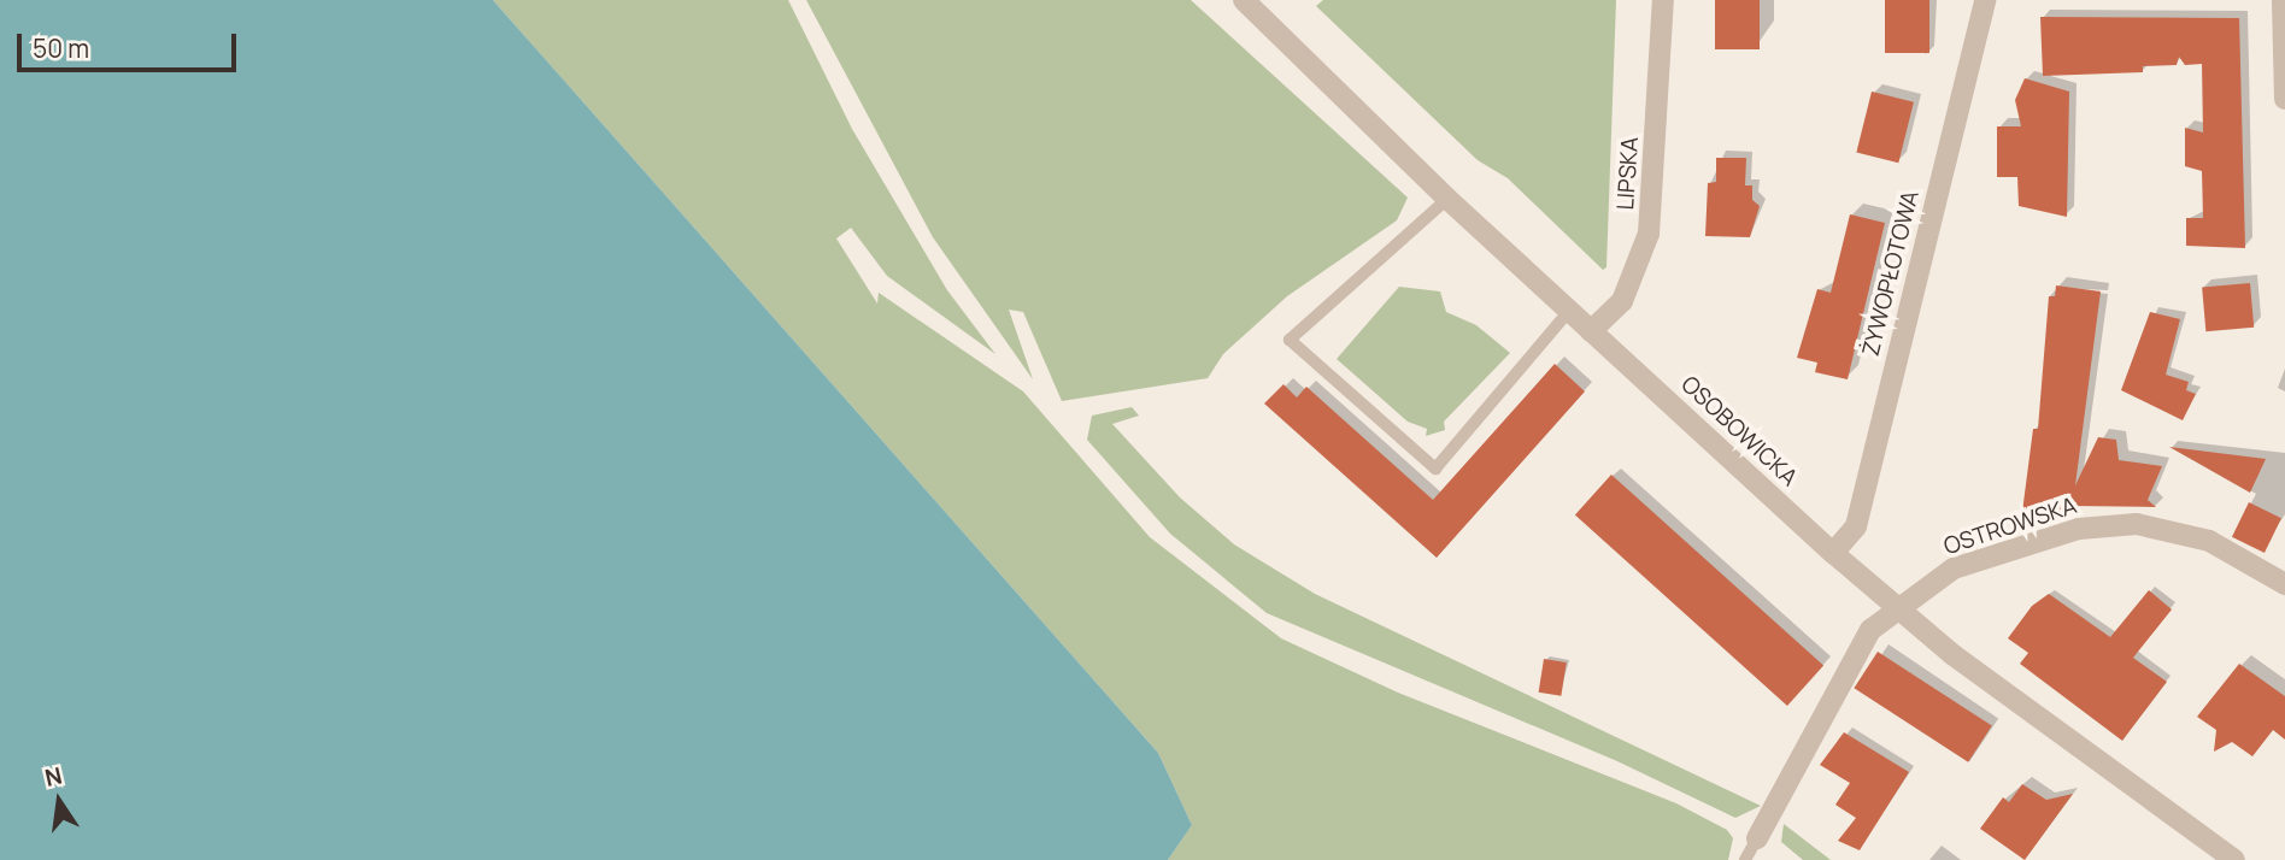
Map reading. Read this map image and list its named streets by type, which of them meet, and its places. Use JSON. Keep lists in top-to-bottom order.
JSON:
{
  "streets": {
    "street": [
      "LIPSKA",
      "ŻYWOPŁOTOWA",
      "OSOBOWICKA",
      "OSTROWSKA"
    ]
  },
  "crossings": [
    ["LIPSKA", "OSOBOWICKA"],
    ["ŻYWOPŁOTOWA", "OSOBOWICKA"],
    ["OSOBOWICKA", "OSTROWSKA"]
  ],
  "scale_bar": "50 m",
  "north": "top"
}
